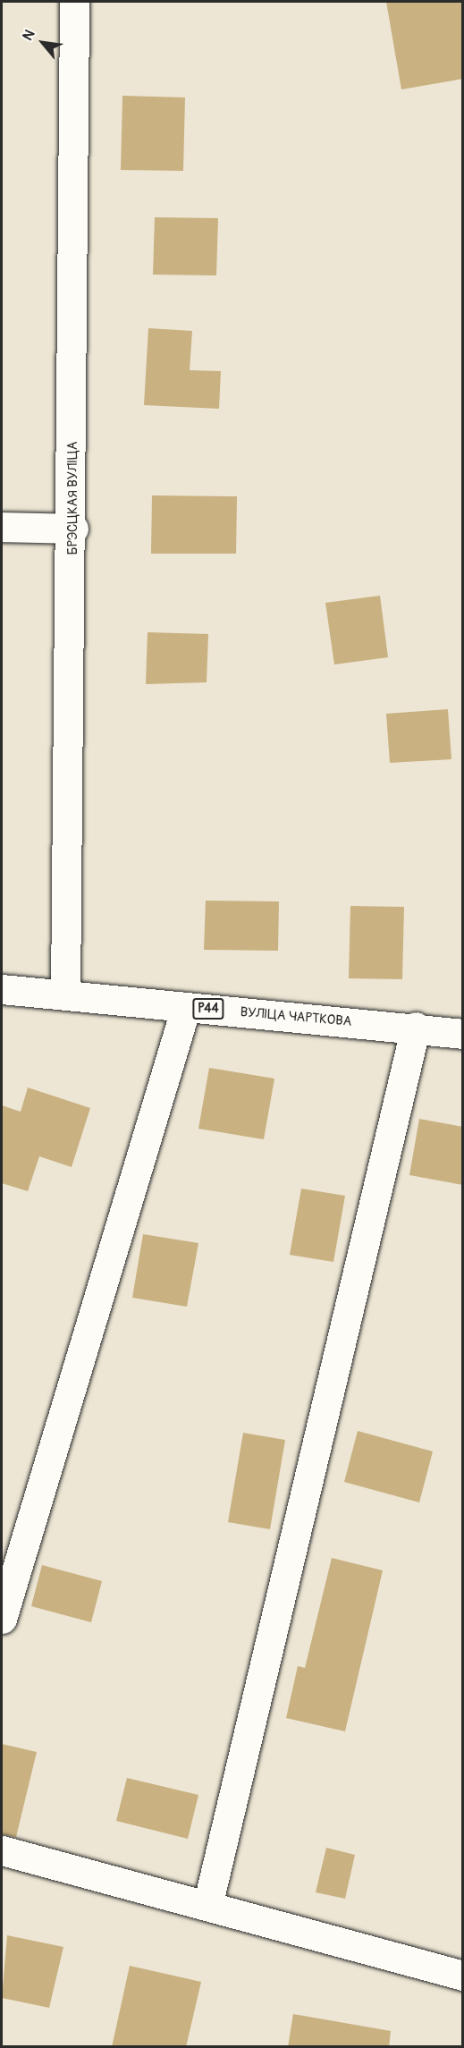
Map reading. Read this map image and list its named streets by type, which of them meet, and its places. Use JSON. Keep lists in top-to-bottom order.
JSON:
{
  "streets": {
    "street": ["БРЭСЦКАЯ ВУЛІЦА", "Р44", "ВУЛІЦА ЧАРТКОВА"]
  },
  "crossings": [
    ["БРЭСЦКАЯ ВУЛІЦА", "ВУЛІЦА ЧАРТКОВА"]
  ],
  "north": "top left"
}
